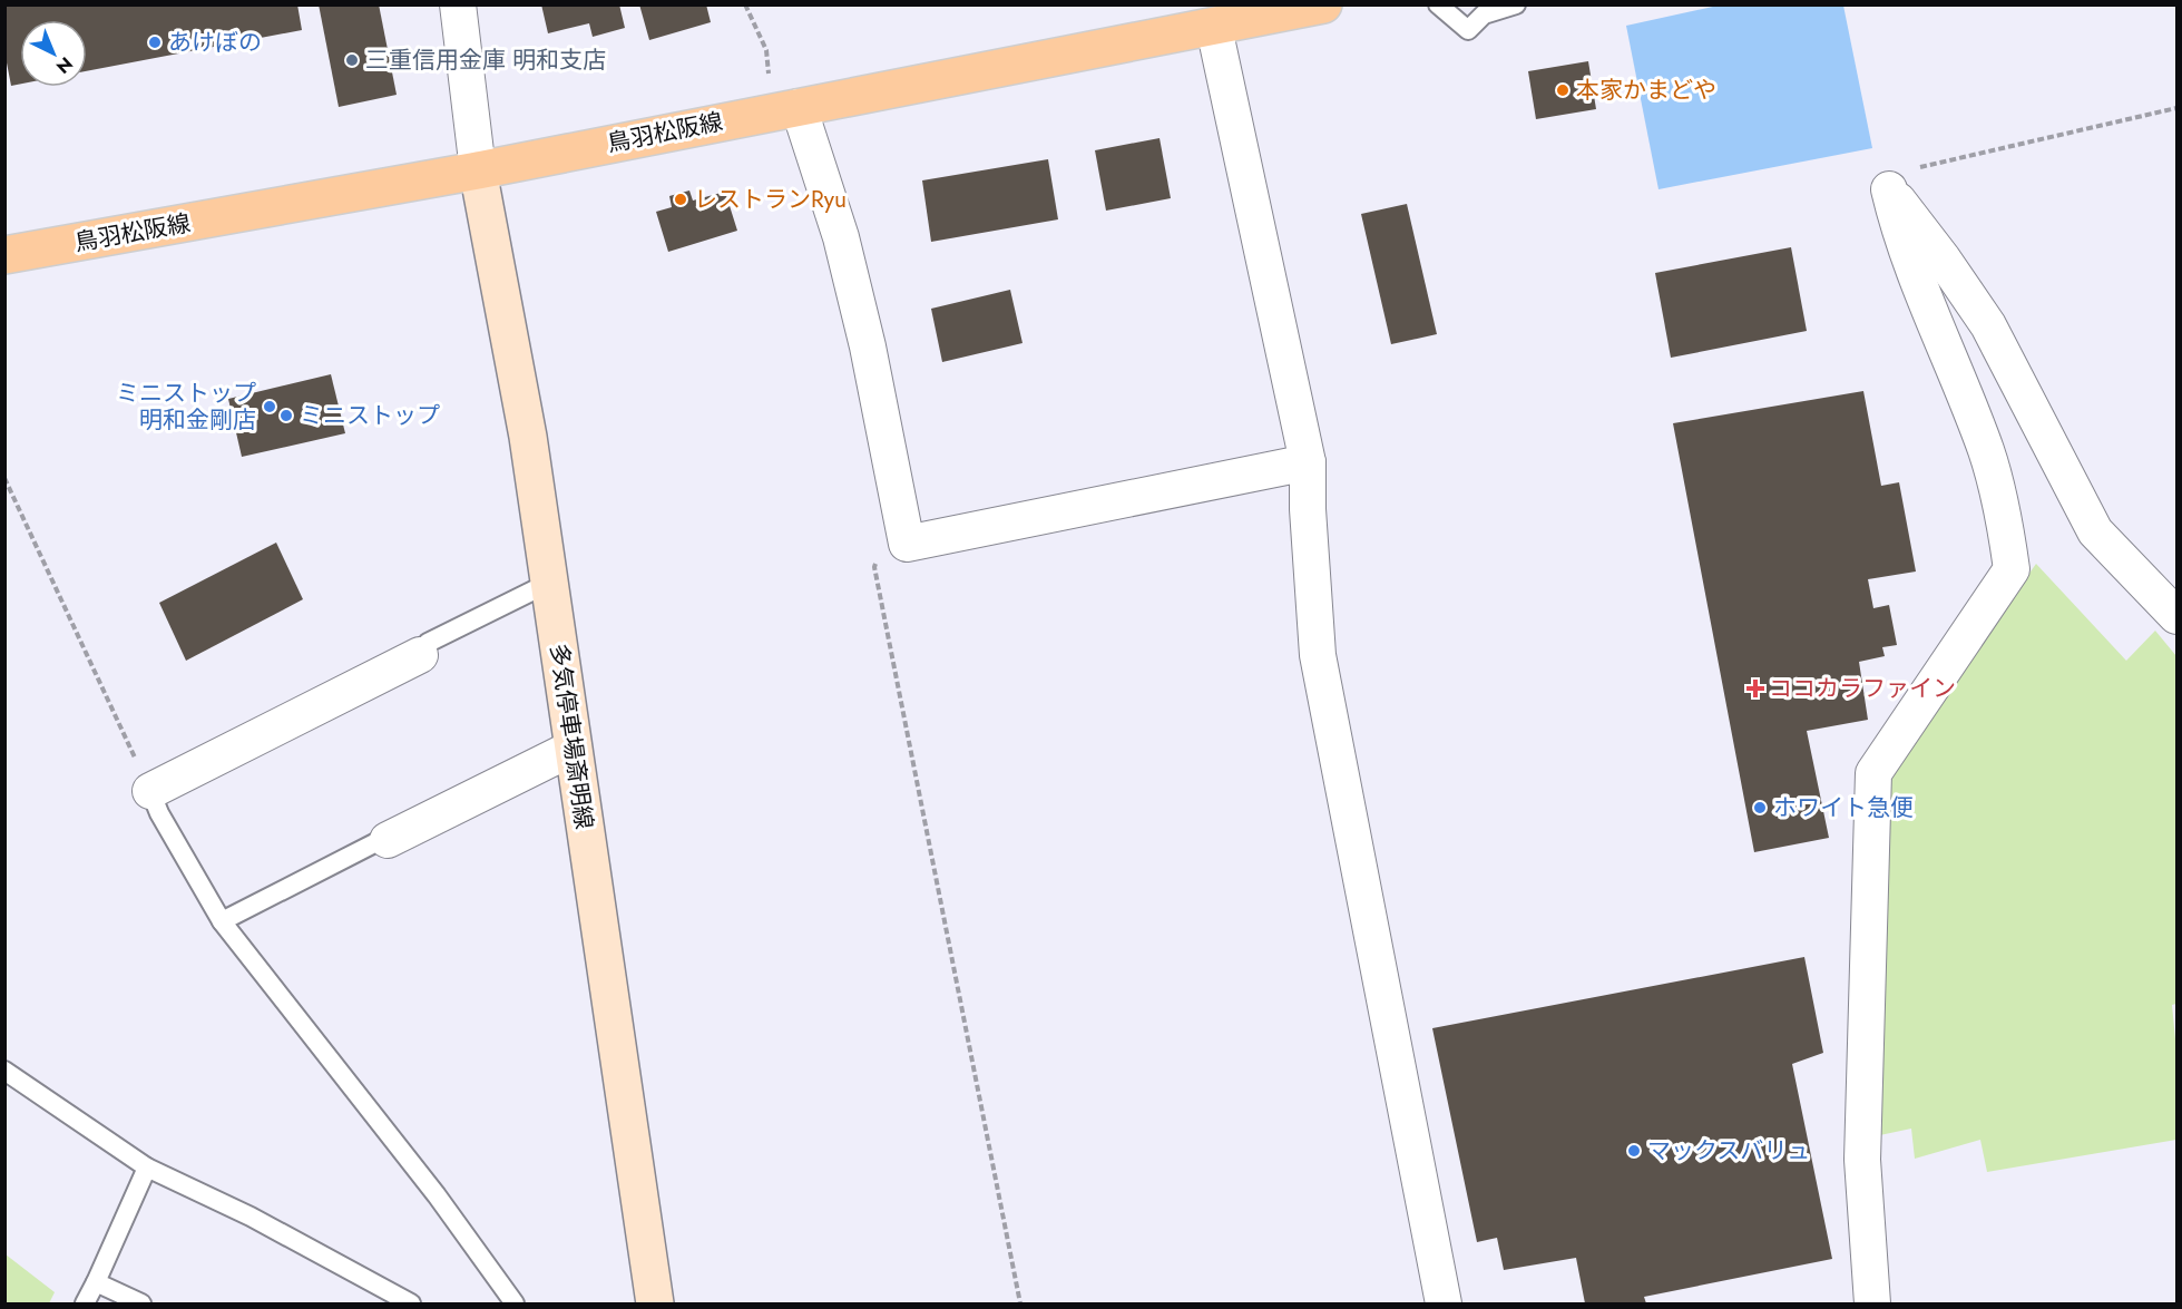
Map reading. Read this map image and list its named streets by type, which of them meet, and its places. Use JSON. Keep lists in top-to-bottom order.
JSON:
{
  "streets": {
    "main road": ["鳥羽松阪線", "多気停車場斎明線"]
  },
  "crossings": [
    ["鳥羽松阪線", "多気停車場斎明線"]
  ],
  "places": {
    "other": [
      "あけぼの",
      "三重信用金庫 明和支店",
      "本家かまどや",
      "レストランRyu",
      "ミニストップ 明和金剛店",
      "ミニストップ",
      "ホワイト急便",
      "マックスバリュ"
    ],
    "health": ["ココカラファイン"]
  },
  "north": "bottom right"
}
